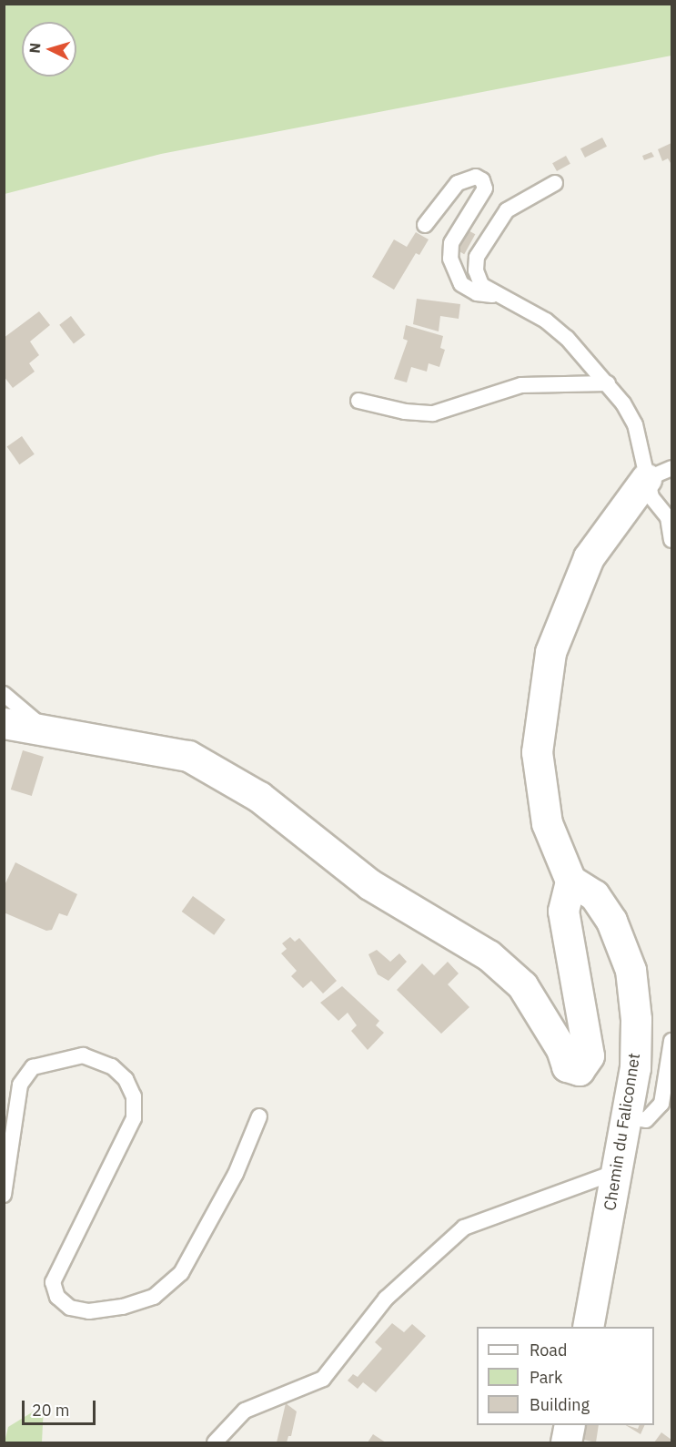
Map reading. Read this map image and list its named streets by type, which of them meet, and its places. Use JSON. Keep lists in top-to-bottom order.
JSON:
{
  "streets": {
    "street": ["Chemin du Faliconnet"]
  },
  "legend": ["Road", "Park", "Building"],
  "scale_bar": "20 m",
  "north": "left"
}
